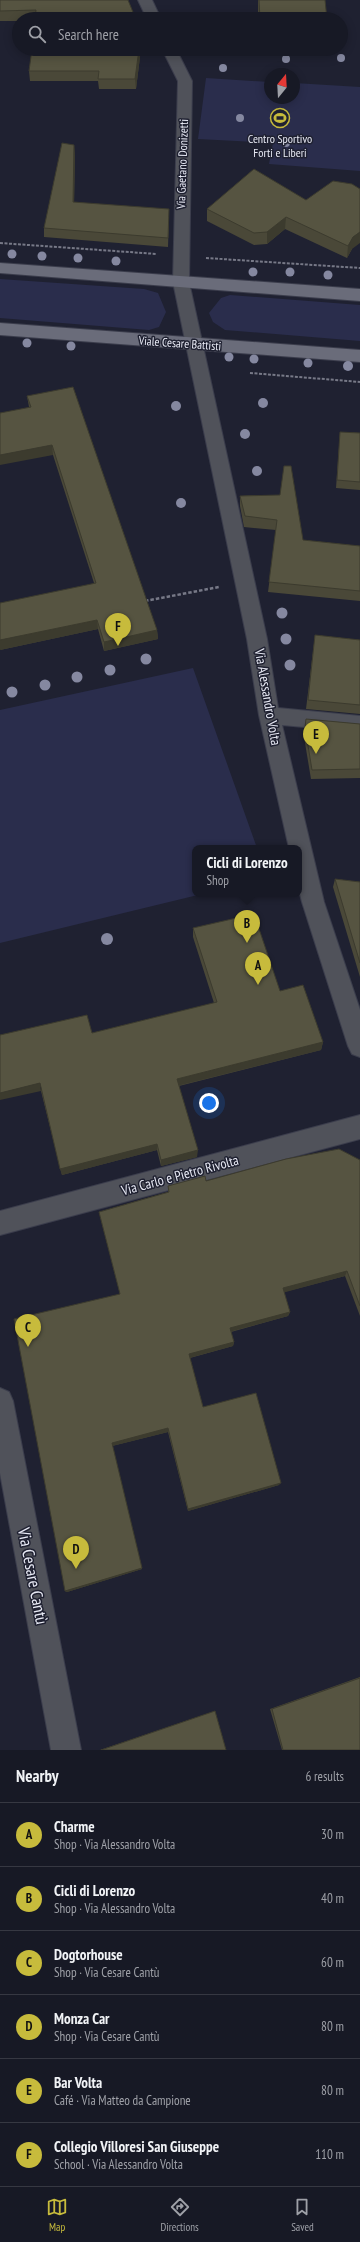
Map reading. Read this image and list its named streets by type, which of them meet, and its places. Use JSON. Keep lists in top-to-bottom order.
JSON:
{
  "streets": {
    "main road": ["Viale Cesare Battisti"],
    "street": [
      "Via Gaetano Donizetti",
      "Via Alessandro Volta",
      "Via Carlo e Pietro Rivolta",
      "Via Cesare Cantù"
    ]
  },
  "crossings": [
    ["Via Gaetano Donizetti", "Viale Cesare Battisti"],
    ["Via Gaetano Donizetti", "Via Alessandro Volta"],
    ["Viale Cesare Battisti", "Via Alessandro Volta"]
  ],
  "places": {
    "sports": ["Centro Sportivo Forti e Liberi"]
  },
  "north": "top",
  "page": {
    "search": "Search here",
    "pins": [
      "F",
      "E",
      "B",
      "A",
      "C",
      "D"
    ],
    "popup": ["Cicli di Lorenzo", "Shop"],
    "heading": ["Nearby", "6 results"],
    "list": [
      {
        "mark": "A",
        "name": "Charme",
        "note": "Shop · Via Alessandro Volta",
        "value": "30 m"
      },
      {
        "mark": "B",
        "name": "Cicli di Lorenzo",
        "note": "Shop · Via Alessandro Volta",
        "value": "40 m"
      },
      {
        "mark": "C",
        "name": "Dogtorhouse",
        "note": "Shop · Via Cesare Cantù",
        "value": "60 m"
      },
      {
        "mark": "D",
        "name": "Monza Car",
        "note": "Shop · Via Cesare Cantù",
        "value": "80 m"
      },
      {
        "mark": "E",
        "name": "Bar Volta",
        "note": "Café · Via Matteo da Campione",
        "value": "80 m"
      },
      {
        "mark": "F",
        "name": "Collegio Villoresi San Giuseppe",
        "note": "School · Via Alessandro Volta",
        "value": "110 m"
      }
    ],
    "nav": ["Map", "Directions", "Saved"]
  }
}
